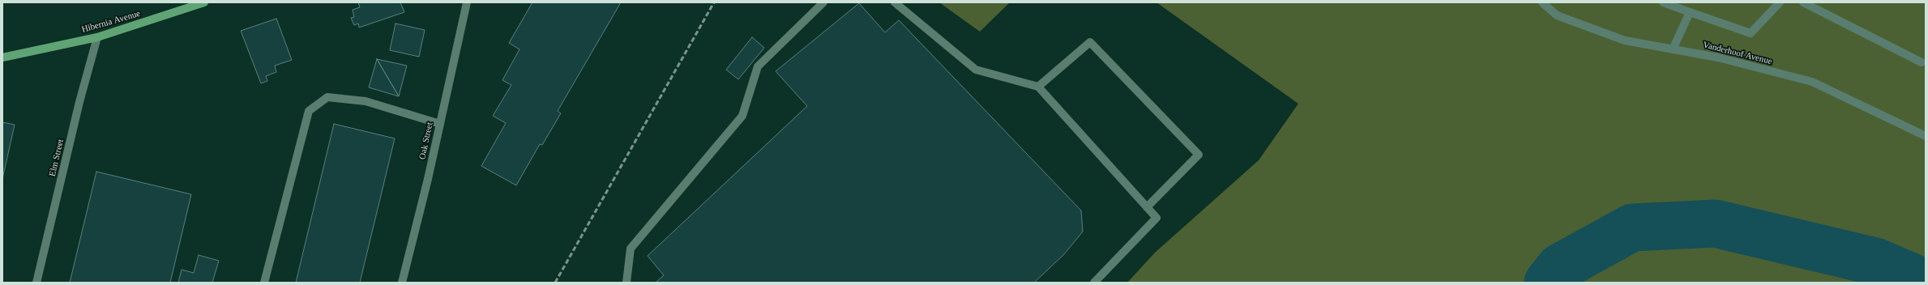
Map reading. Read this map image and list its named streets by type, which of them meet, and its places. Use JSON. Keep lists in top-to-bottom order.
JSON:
{
  "streets": {
    "main road": ["Hibernia Avenue"],
    "street": ["Vanderhoof Avenue", "Oak Street", "Elm Street"]
  },
  "crossings": [
    ["Hibernia Avenue", "Elm Street"]
  ]
}
